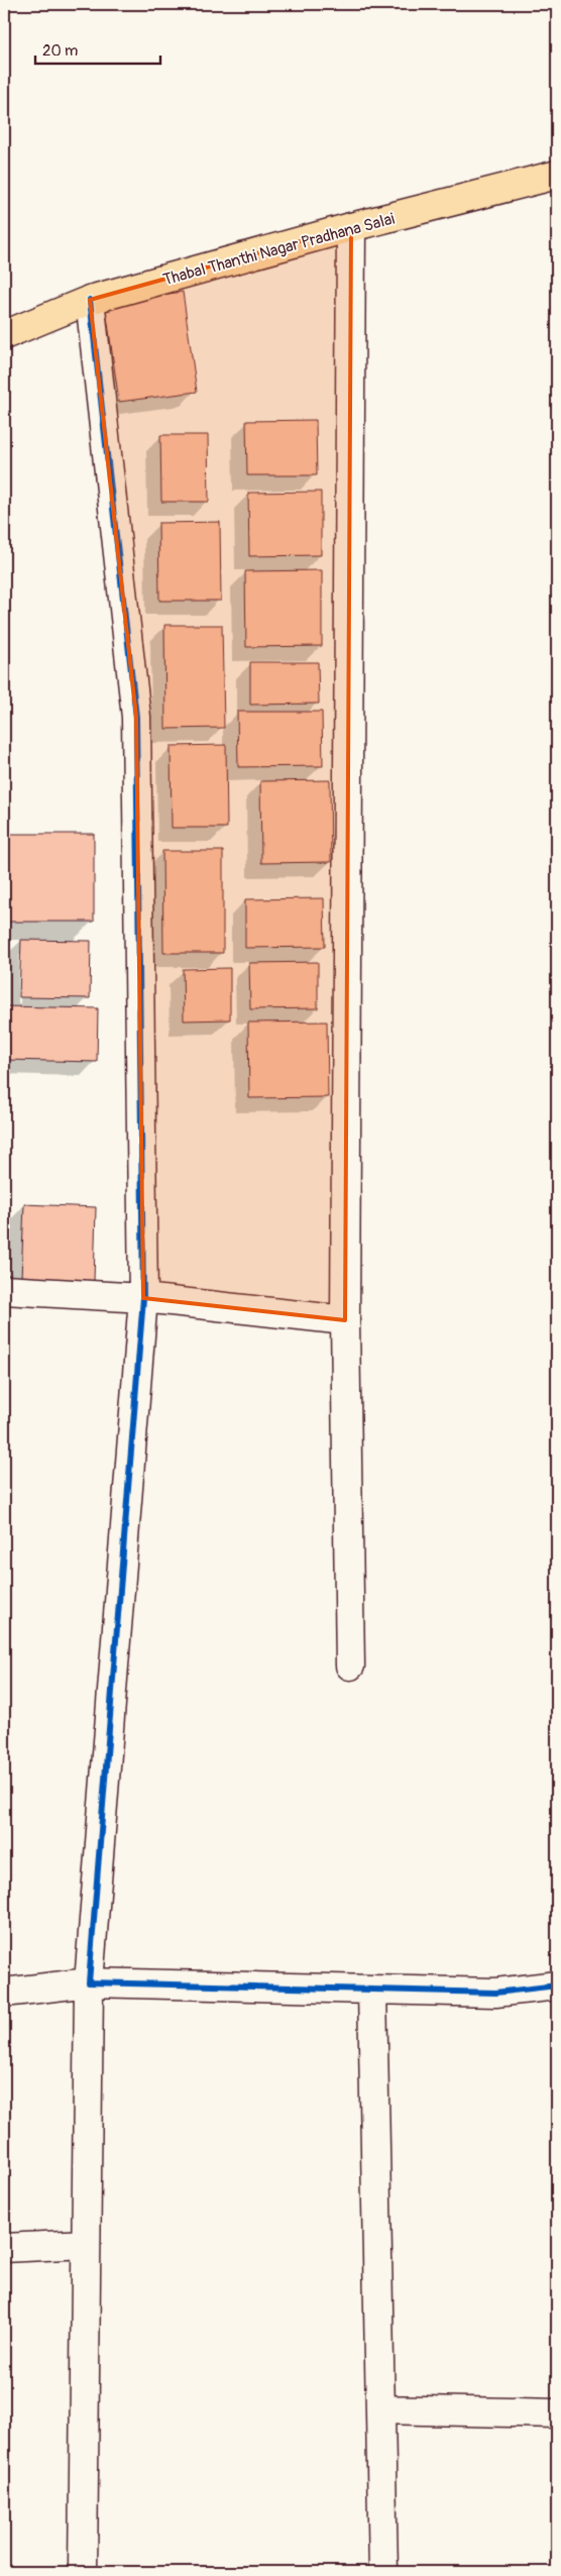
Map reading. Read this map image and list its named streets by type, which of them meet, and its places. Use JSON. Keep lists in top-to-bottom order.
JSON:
{
  "streets": {
    "main road": ["Thabal Thanthi Nagar Pradhana Salai"]
  },
  "scale_bar": "20 m"
}
